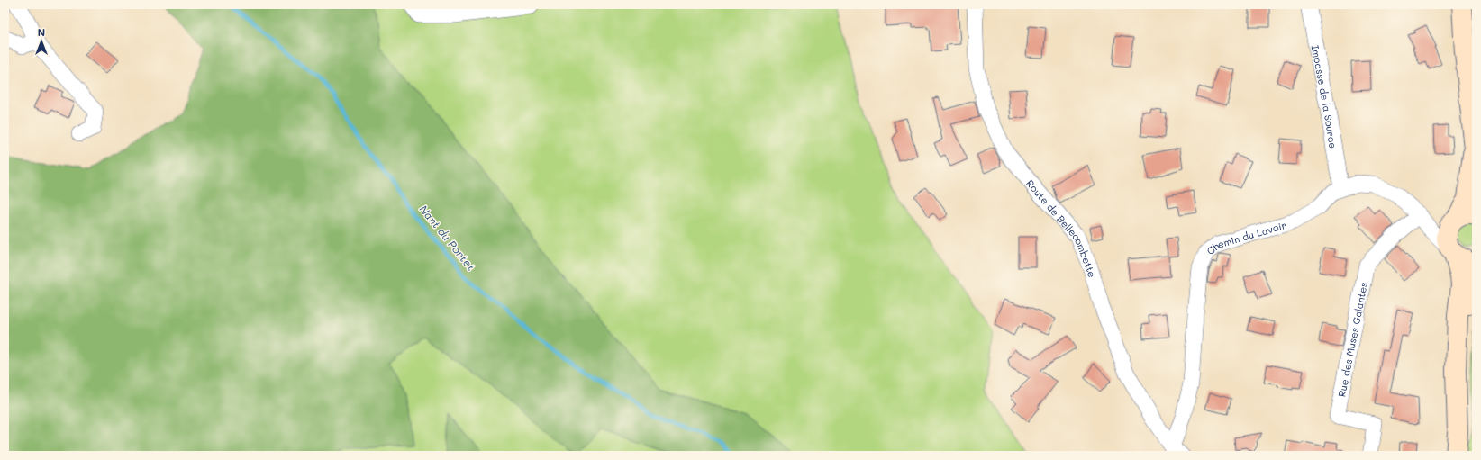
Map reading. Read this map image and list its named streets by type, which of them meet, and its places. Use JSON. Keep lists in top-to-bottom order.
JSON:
{
  "streets": {
    "street": [
      "Impasse de la Source",
      "Route de Bellecombette",
      "Chemin du Lavoir",
      "Rue des Muses Galantes"
    ]
  },
  "crossings": [
    ["Impasse de la Source", "Chemin du Lavoir"],
    ["Route de Bellecombette", "Chemin du Lavoir"],
    ["Chemin du Lavoir", "Rue des Muses Galantes"]
  ],
  "water": ["Nant du Pontet"],
  "north": "top"
}
